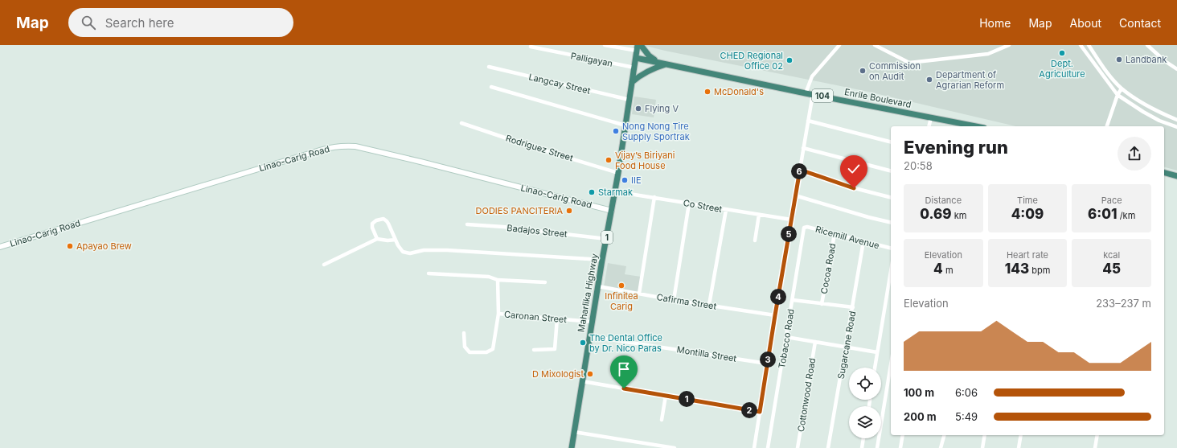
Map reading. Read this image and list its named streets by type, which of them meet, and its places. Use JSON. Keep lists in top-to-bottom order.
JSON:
{
  "streets": {
    "highway": [
      "104",
      "Enrile Boulevard",
      "1",
      "Maharlika Highway"
    ],
    "main road": ["Linao-Carig Road"],
    "street": [
      "Palligayan",
      "Langcay Street",
      "Rodriguez Street",
      "Co Street",
      "Badajos Street",
      "Ricemill Avenue",
      "Cocoa Road",
      "Cafirma Street",
      "Caronan Street",
      "Tobacco Road",
      "Sugarcane Road",
      "Montilla Street",
      "Cottonwood Road"
    ]
  },
  "crossings": [
    ["Palligayan", "Maharlika Highway"],
    ["Langcay Street", "Maharlika Highway"],
    ["Enrile Boulevard", "Maharlika Highway"],
    ["Rodriguez Street", "Maharlika Highway"],
    ["Linao-Carig Road", "Maharlika Highway"],
    ["Co Street", "Maharlika Highway"],
    ["Badajos Street", "Maharlika Highway"],
    ["Ricemill Avenue", "Cocoa Road"],
    ["Ricemill Avenue", "Tobacco Road"],
    ["Ricemill Avenue", "Sugarcane Road"],
    ["Maharlika Highway", "Cafirma Street"],
    ["Maharlika Highway", "Caronan Street"],
    ["Maharlika Highway", "Montilla Street"]
  ],
  "places": [
    "Dept. Agriculture",
    "Landbank",
    "CHED Regional Office 02",
    "Commission on Audit",
    "Department of Agrarian Reform",
    "McDonald's",
    "Flying V",
    "Nong Nong Tire Supply Sportrak",
    "Vijay’s Biriyani Food House",
    "IIE",
    "Starmak",
    "DODIES PANCITERIA",
    "Apayao Brew",
    "Infinitea Carig",
    "The Dental Office by Dr. Nico Paras",
    "D Mixologist"
  ],
  "page": {
    "header": "Map",
    "search": "Search here",
    "nav": [
      "Home",
      "Map",
      "About",
      "Contact"
    ],
    "heading": ["Evening run", "20:58"],
    "pins": [
      "6",
      "5",
      "4",
      "3",
      "1",
      "2"
    ],
    "stats": [
      ["Distance", "0.69 km"],
      ["Time", "4:09"],
      ["Pace", "6:01 /km"],
      ["Elevation", "4 m"],
      ["Heart rate", "143 bpm"],
      ["kcal", "45"]
    ],
    "chart": ["Elevation", "233–237 m"],
    "list": [
      {
        "name": "100 m",
        "note": "6:06"
      },
      {
        "name": "200 m",
        "note": "5:49"
      }
    ]
  }
}
